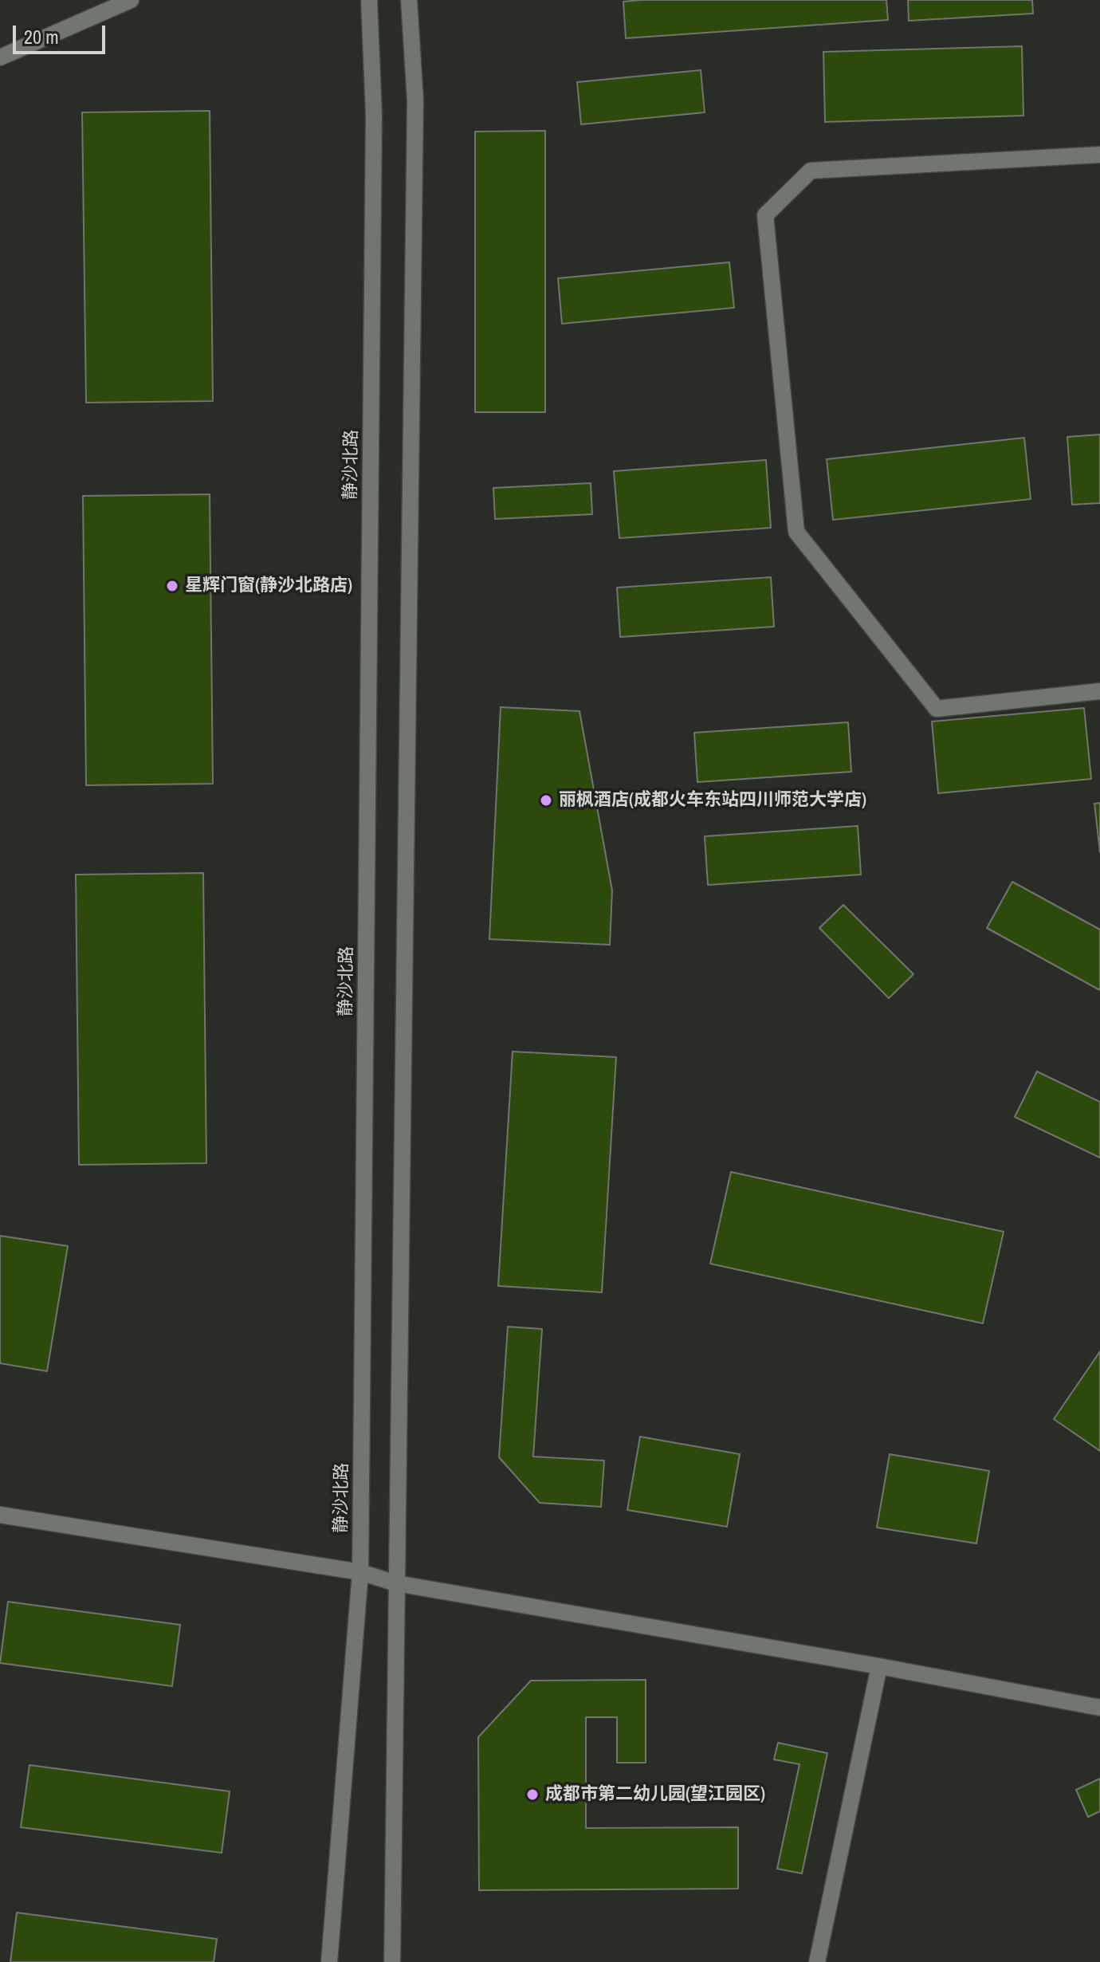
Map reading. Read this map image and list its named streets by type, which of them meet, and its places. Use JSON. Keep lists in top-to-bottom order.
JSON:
{
  "streets": {
    "street": ["静沙北路"]
  },
  "places": ["星辉门窗(静沙北路店)", "丽枫酒店(成都火车东站四川师范大学店)", "成都市第二幼儿园(望江园区)"],
  "scale_bar": "20 m"
}
